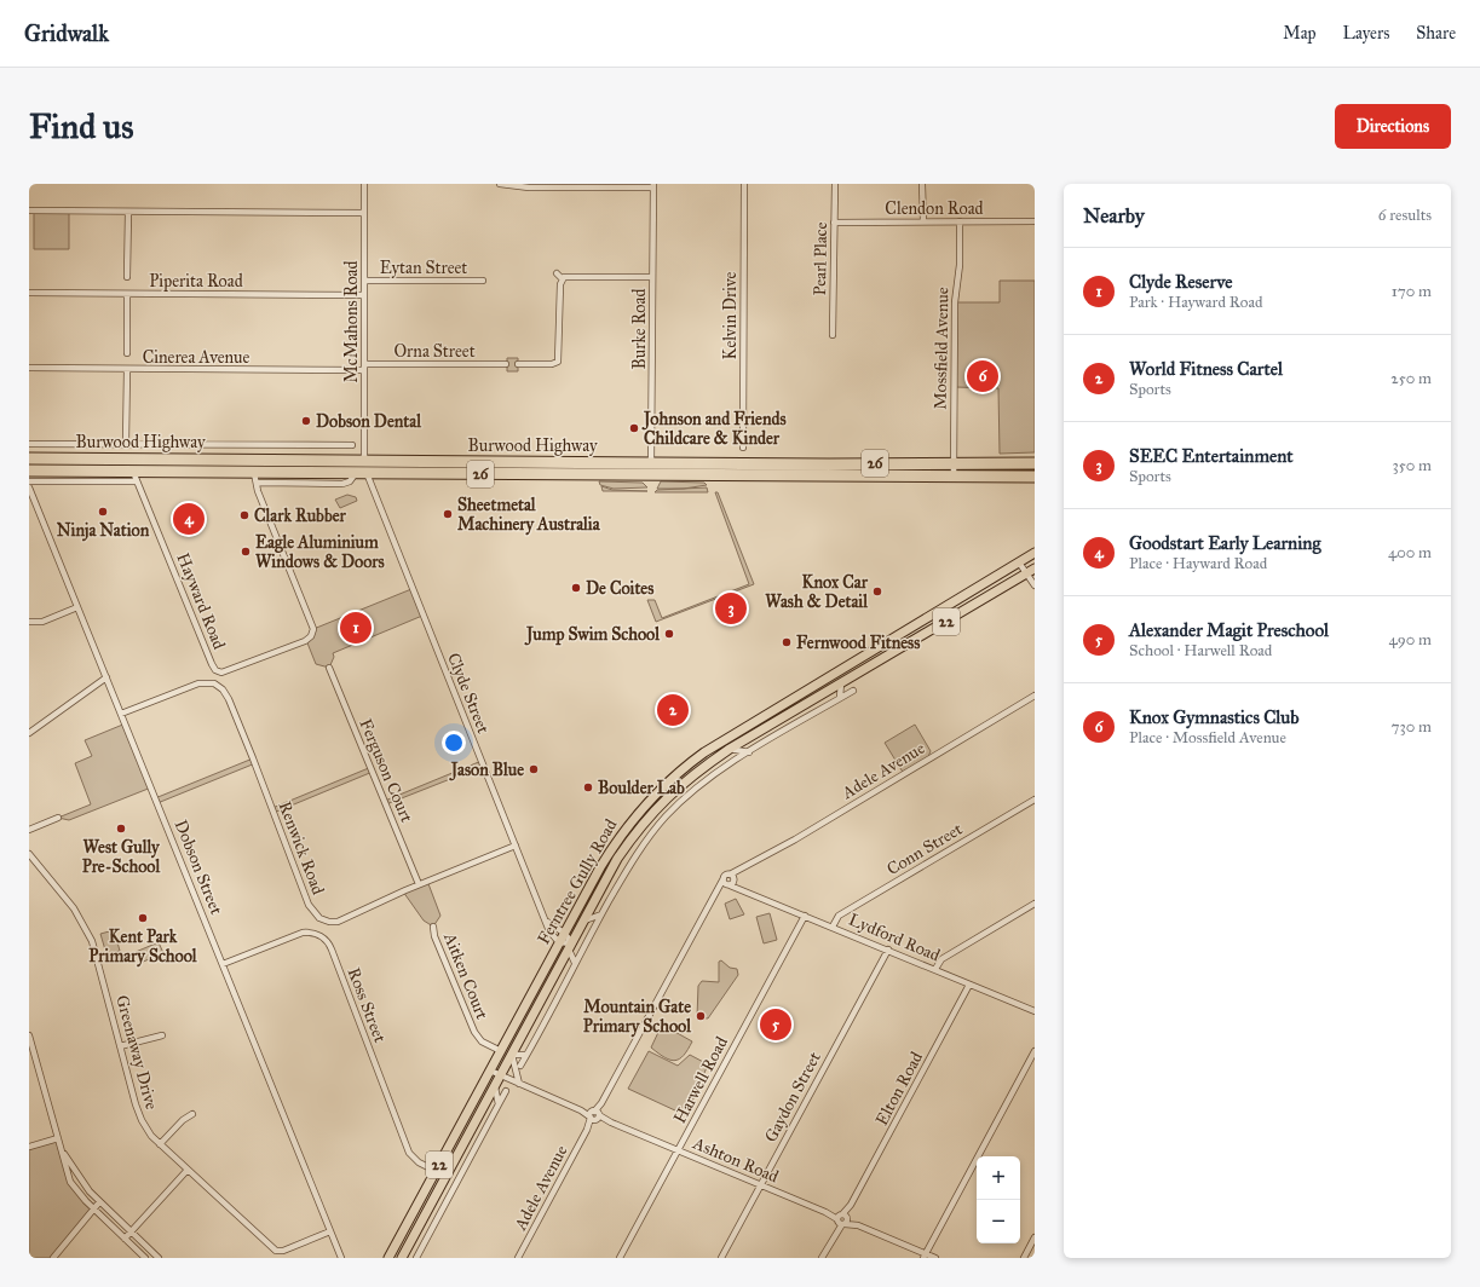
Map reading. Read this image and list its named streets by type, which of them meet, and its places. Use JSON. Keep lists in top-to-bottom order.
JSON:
{
  "streets": {
    "highway": ["Burwood Highway", "26"],
    "main road": ["22", "Ferntree Gully Road"],
    "street": [
      "Clendon Road",
      "Pearl Place",
      "Eytan Street",
      "Piperita Road",
      "Kelvin Drive",
      "McMahons Road",
      "Burke Road",
      "Mossfield Avenue",
      "Orna Street",
      "Cinerea Avenue",
      "Hayward Road",
      "Clyde Street",
      "Ferguson Court",
      "Adele Avenue",
      "Renwick Road",
      "Conn Street",
      "Dobson Street",
      "Lydford Road",
      "Aitken Court",
      "Ross Street",
      "Greenaway Drive",
      "Harwell Road",
      "Elton Road",
      "Gaydon Street",
      "Ashton Road"
    ]
  },
  "crossings": [
    ["Clendon Road", "Pearl Place"],
    ["Clendon Road", "Mossfield Avenue"],
    ["Eytan Street", "McMahons Road"],
    ["Piperita Road", "McMahons Road"],
    ["McMahons Road", "Orna Street"],
    ["McMahons Road", "Cinerea Avenue"],
    ["McMahons Road", "Burwood Highway"],
    ["Burke Road", "Burwood Highway"],
    ["Mossfield Avenue", "Burwood Highway"],
    ["Burwood Highway", "Hayward Road"],
    ["Burwood Highway", "Clyde Street"],
    ["Clyde Street", "Renwick Road"],
    ["Clyde Street", "Ferntree Gully Road"],
    ["Ferguson Court", "Renwick Road"],
    ["Adele Avenue", "Lydford Road"],
    ["Adele Avenue", "Ashton Road"],
    ["Renwick Road", "Dobson Street"],
    ["Conn Street", "Lydford Road"],
    ["Dobson Street", "Ross Street"],
    ["Dobson Street", "Greenaway Drive"],
    ["Ferntree Gully Road", "Aitken Court"],
    ["Ferntree Gully Road", "Ross Street"],
    ["Ferntree Gully Road", "Ashton Road"],
    ["Lydford Road", "Harwell Road"],
    ["Lydford Road", "Elton Road"],
    ["Lydford Road", "Gaydon Street"],
    ["Harwell Road", "Ashton Road"],
    ["Elton Road", "Ashton Road"],
    ["Gaydon Street", "Ashton Road"]
  ],
  "places": [
    "Dobson Dental",
    "Johnson and Friends Childcare & Kinder",
    "Ninja Nation",
    "Sheetmetal Machinery Australia",
    "Clark Rubber",
    "Eagle Aluminium Windows & Doors",
    "De Coites",
    "Knox Car Wash & Detail",
    "Jump Swim School",
    "Fernwood Fitness",
    "Jason Blue",
    "Boulder Lab",
    "West Gully Pre-School",
    "Kent Park Primary School",
    "Mountain Gate Primary School"
  ],
  "page": {
    "header": "Gridwalk",
    "nav": ["Map", "Layers", "Share"],
    "buttons": "Directions",
    "title": "Find us",
    "heading": ["Nearby", "6 results"],
    "list": [
      {
        "mark": "1",
        "name": "Clyde Reserve",
        "note": "Park · Hayward Road",
        "value": "170 m"
      },
      {
        "mark": "2",
        "name": "World Fitness Cartel",
        "note": "Sports",
        "value": "250 m"
      },
      {
        "mark": "3",
        "name": "SEEC Entertainment",
        "note": "Sports",
        "value": "350 m"
      },
      {
        "mark": "4",
        "name": "Goodstart Early Learning",
        "note": "Place · Hayward Road",
        "value": "400 m"
      },
      {
        "mark": "5",
        "name": "Alexander Magit Preschool",
        "note": "School · Harwell Road",
        "value": "490 m"
      },
      {
        "mark": "6",
        "name": "Knox Gymnastics Club",
        "note": "Place · Mossfield Avenue",
        "value": "730 m"
      }
    ],
    "pins": [
      "6",
      "4",
      "3",
      "1",
      "2",
      "5"
    ],
    "map_buttons": ["+", "−"]
  }
}
